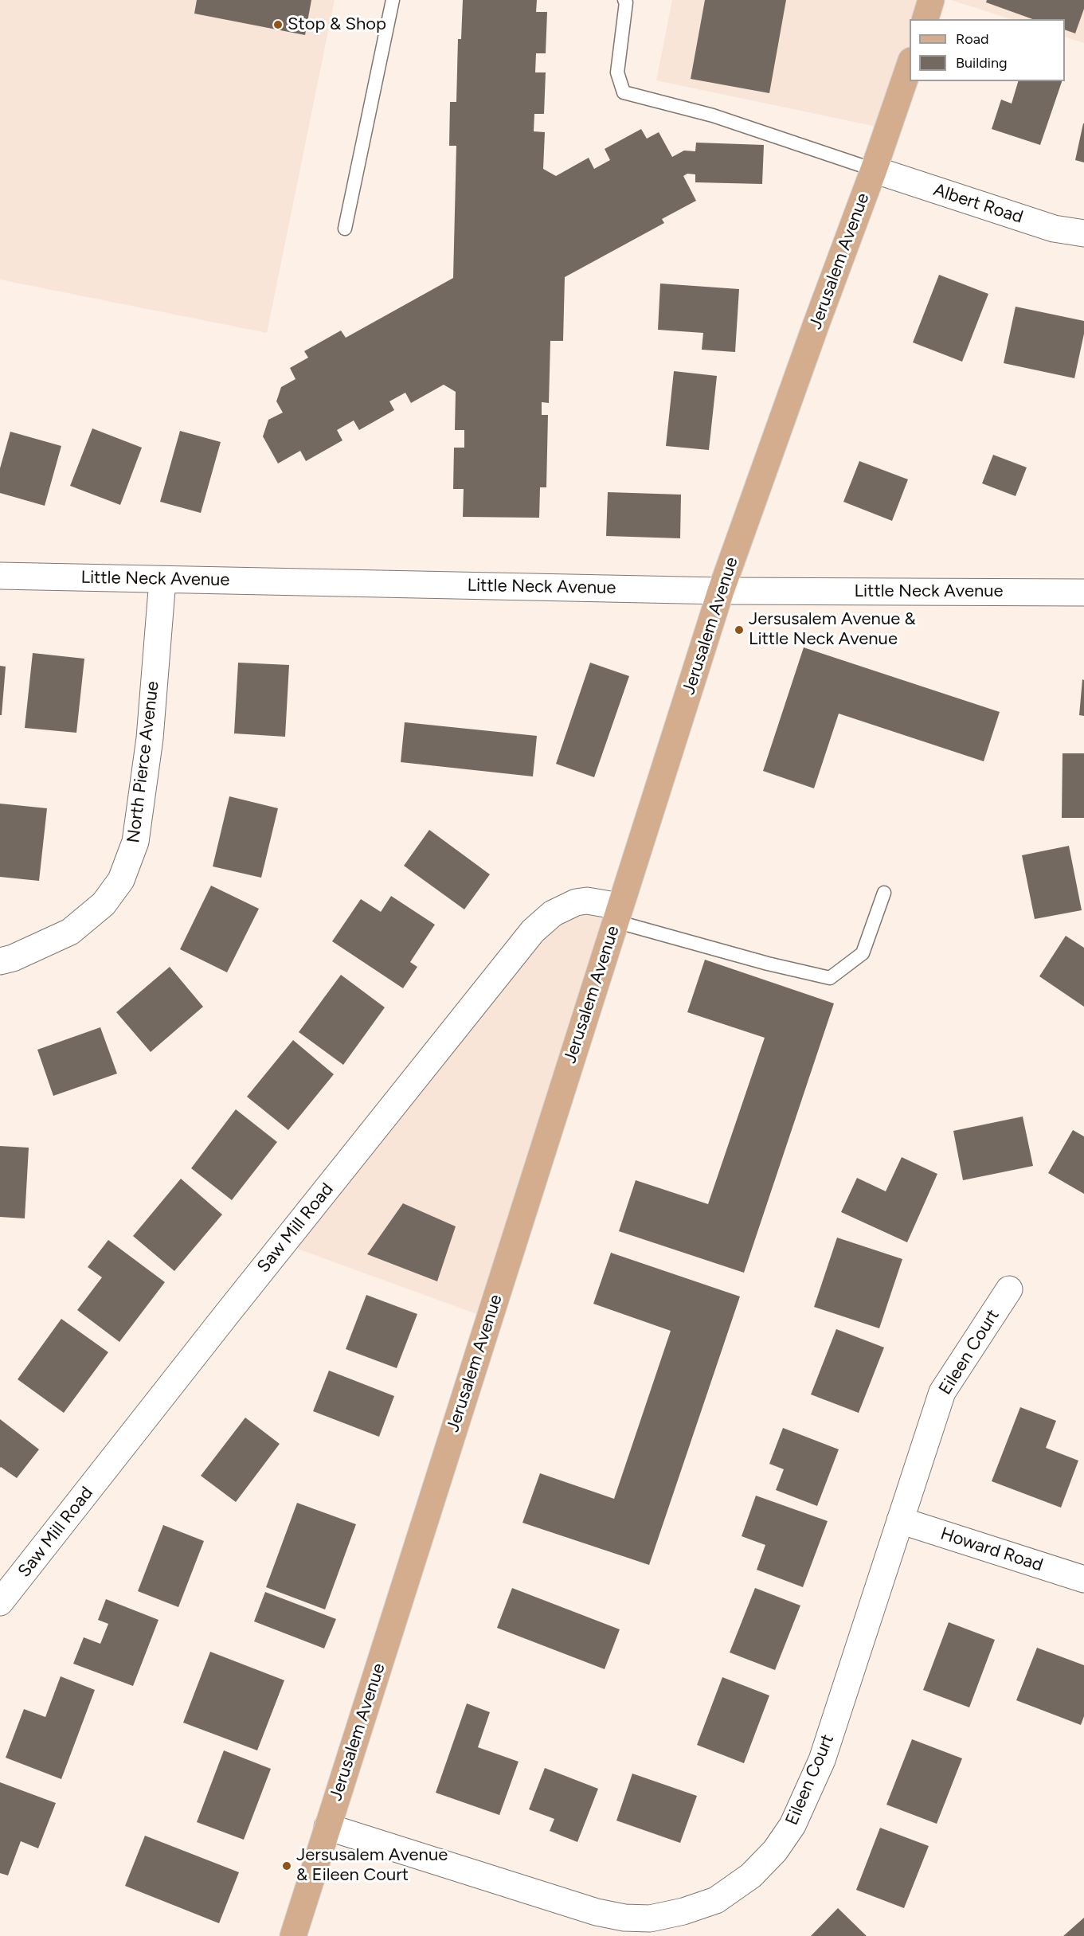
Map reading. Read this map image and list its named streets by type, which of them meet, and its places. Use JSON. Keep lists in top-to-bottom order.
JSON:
{
  "streets": {
    "main road": ["Jerusalem Avenue"],
    "street": [
      "Albert Road",
      "Little Neck Avenue",
      "North Pierce Avenue",
      "Saw Mill Road",
      "Eileen Court",
      "Howard Road"
    ]
  },
  "crossings": [
    ["Albert Road", "Jerusalem Avenue"],
    ["Jerusalem Avenue", "Little Neck Avenue"],
    ["Jerusalem Avenue", "Saw Mill Road"],
    ["Jerusalem Avenue", "Eileen Court"],
    ["Little Neck Avenue", "North Pierce Avenue"],
    ["Eileen Court", "Howard Road"]
  ],
  "places": ["Stop & Shop", "Jersusalem Avenue & Little Neck Avenue", "Jersusalem Avenue & Eileen Court"],
  "legend": ["Road", "Building"]
}
